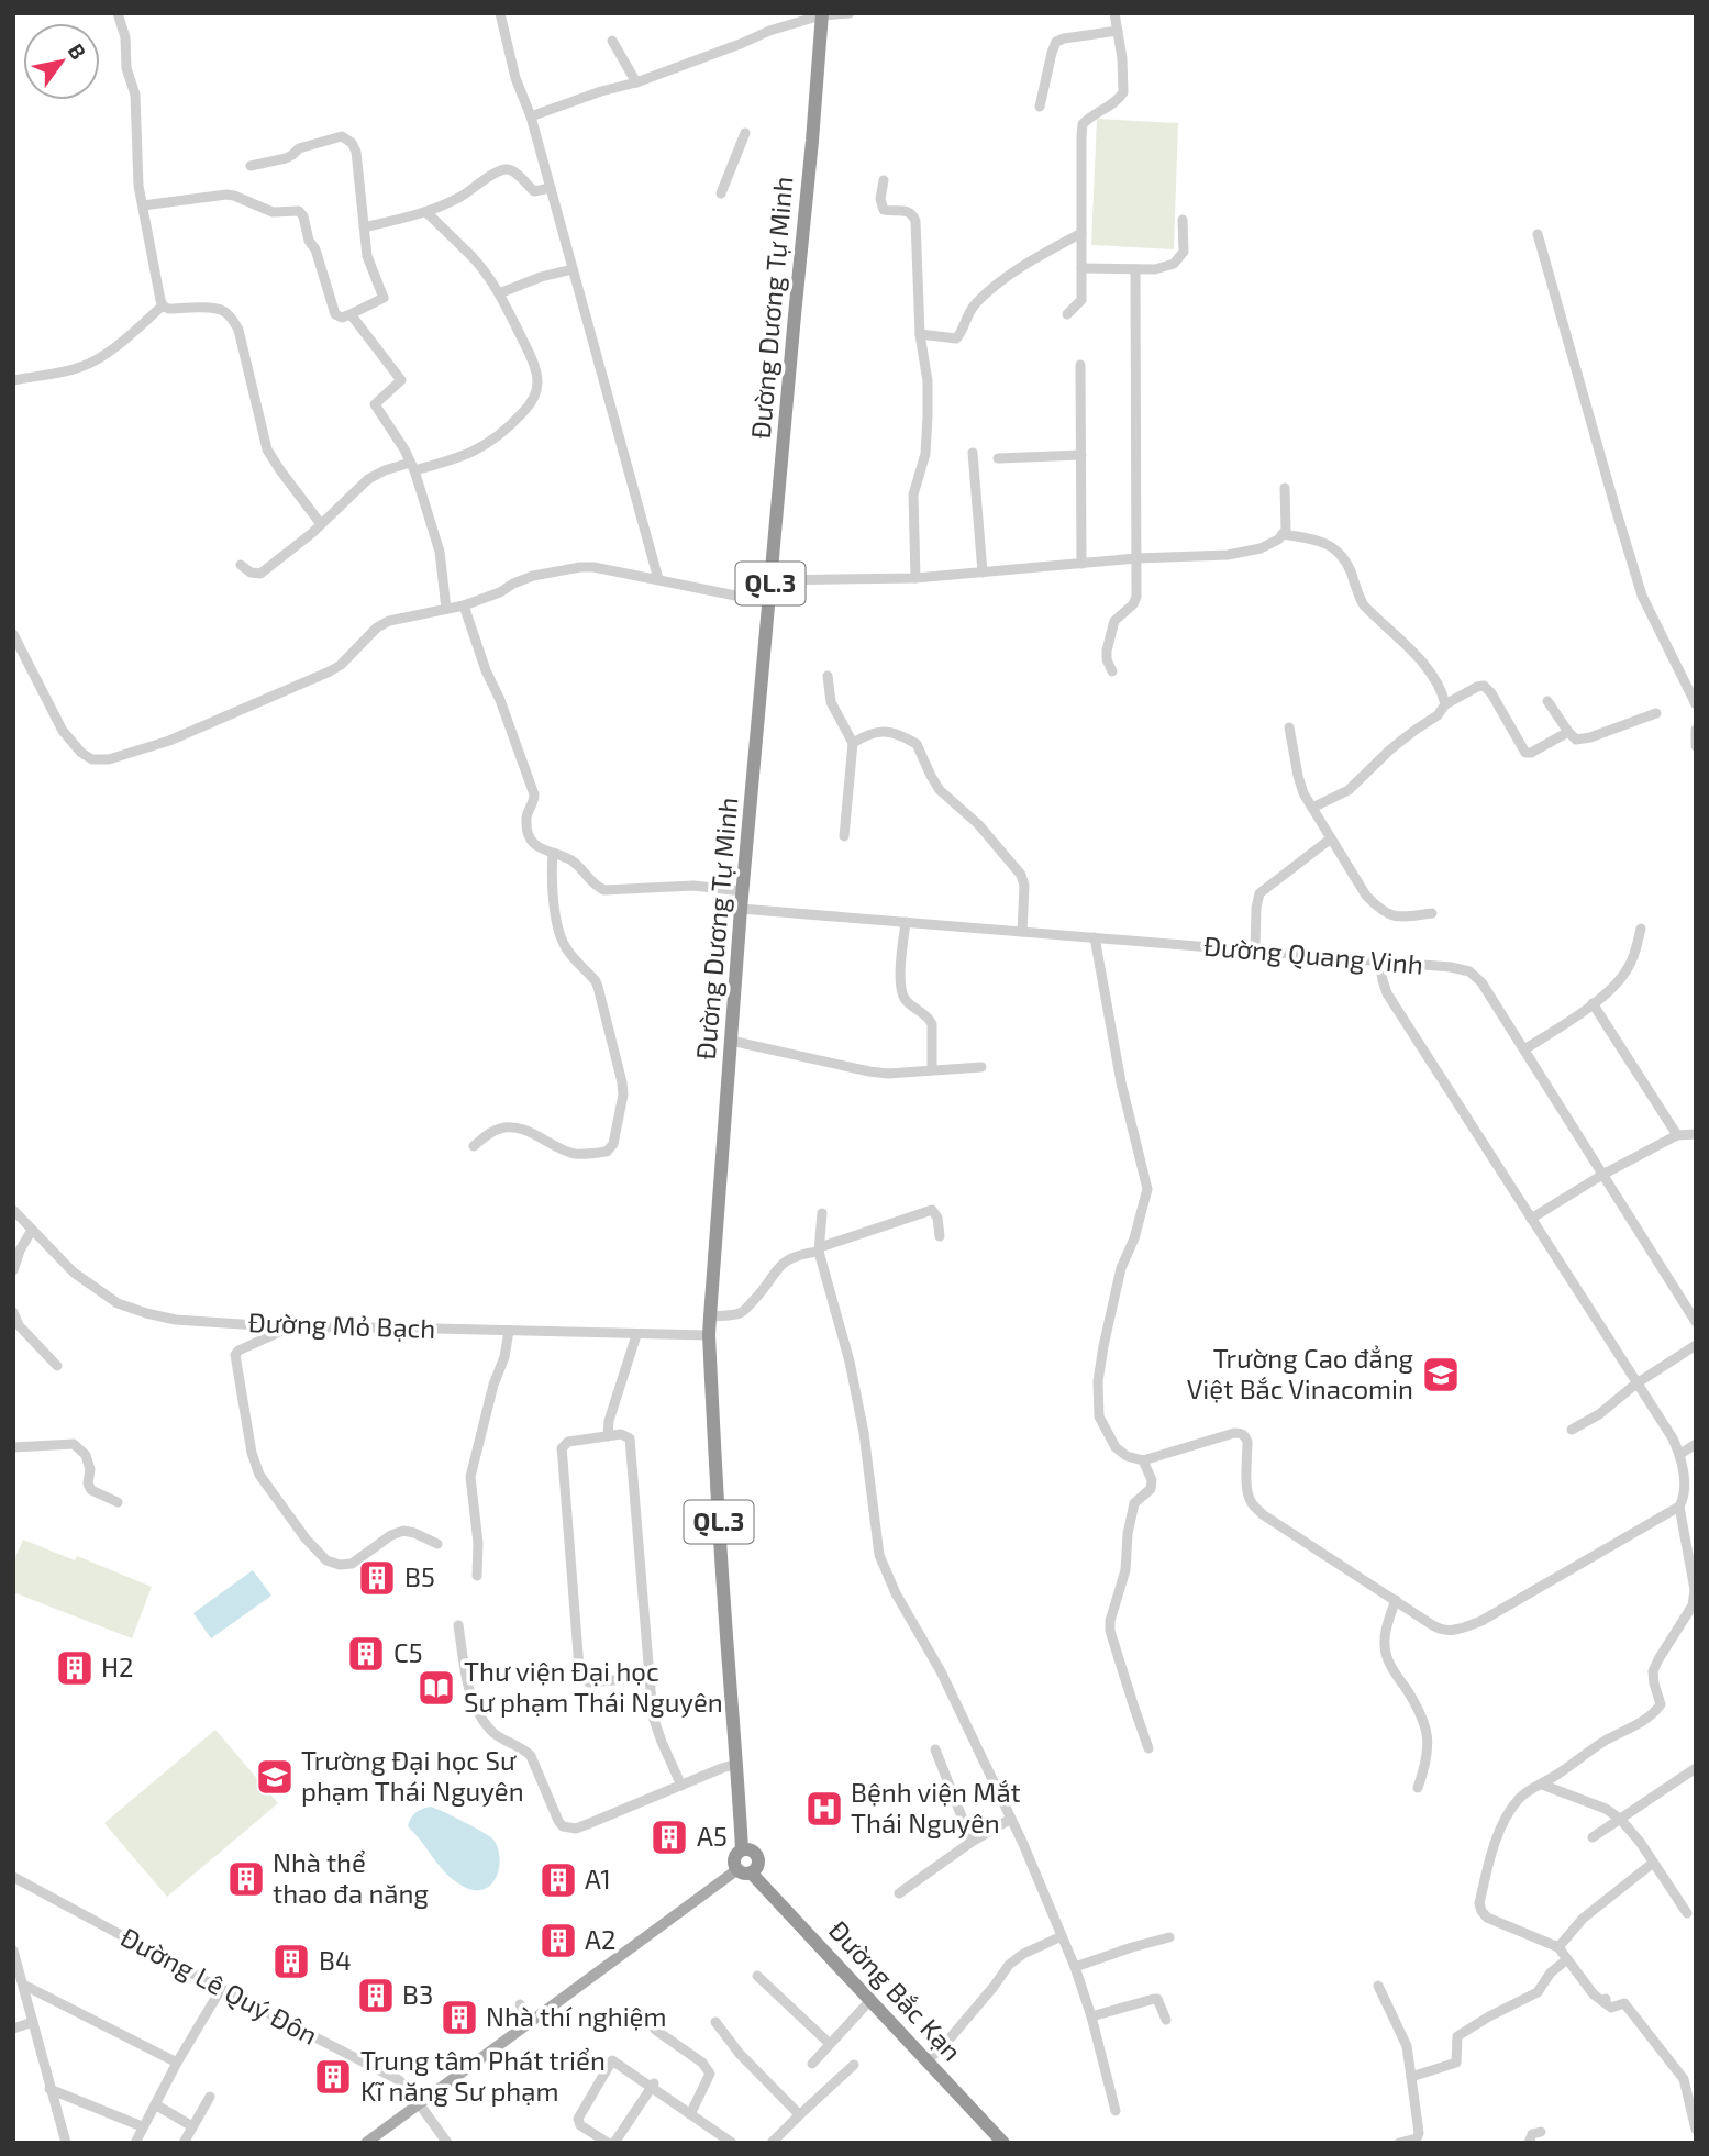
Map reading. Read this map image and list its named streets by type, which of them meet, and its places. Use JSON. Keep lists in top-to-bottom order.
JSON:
{
  "streets": {
    "highway": ["Đường Dương Tự Minh", "QL.3", "Đường Bắc Kạn"],
    "street": ["Đường Quang Vinh", "Đường Mỏ Bạch", "Đường Lê Quý Đôn"]
  },
  "crossings": [
    ["Đường Dương Tự Minh", "QL.3"],
    ["Đường Dương Tự Minh", "Đường Quang Vinh"],
    ["Đường Dương Tự Minh", "Đường Mỏ Bạch"],
    ["Đường Dương Tự Minh", "Đường Bắc Kạn"],
    ["QL.3", "Đường Bắc Kạn"]
  ],
  "places": {
    "school or university": ["Trường Cao đẳng Việt Bắc Vinacomin", "Trường Đại học Sư phạm Thái Nguyên"],
    "building": [
      "B5",
      "C5",
      "H2",
      "A5",
      "Nhà thể thao đa năng",
      "A1",
      "A2",
      "B4",
      "B3",
      "Nhà thí nghiệm",
      "Trung tâm Phát triển Kĩ năng Sư phạm"
    ],
    "library": ["Thư viện Đại học Sư phạm Thái Nguyên"],
    "hospital": ["Bệnh viện Mắt Thái Nguyên"]
  },
  "north": "top right"
}
